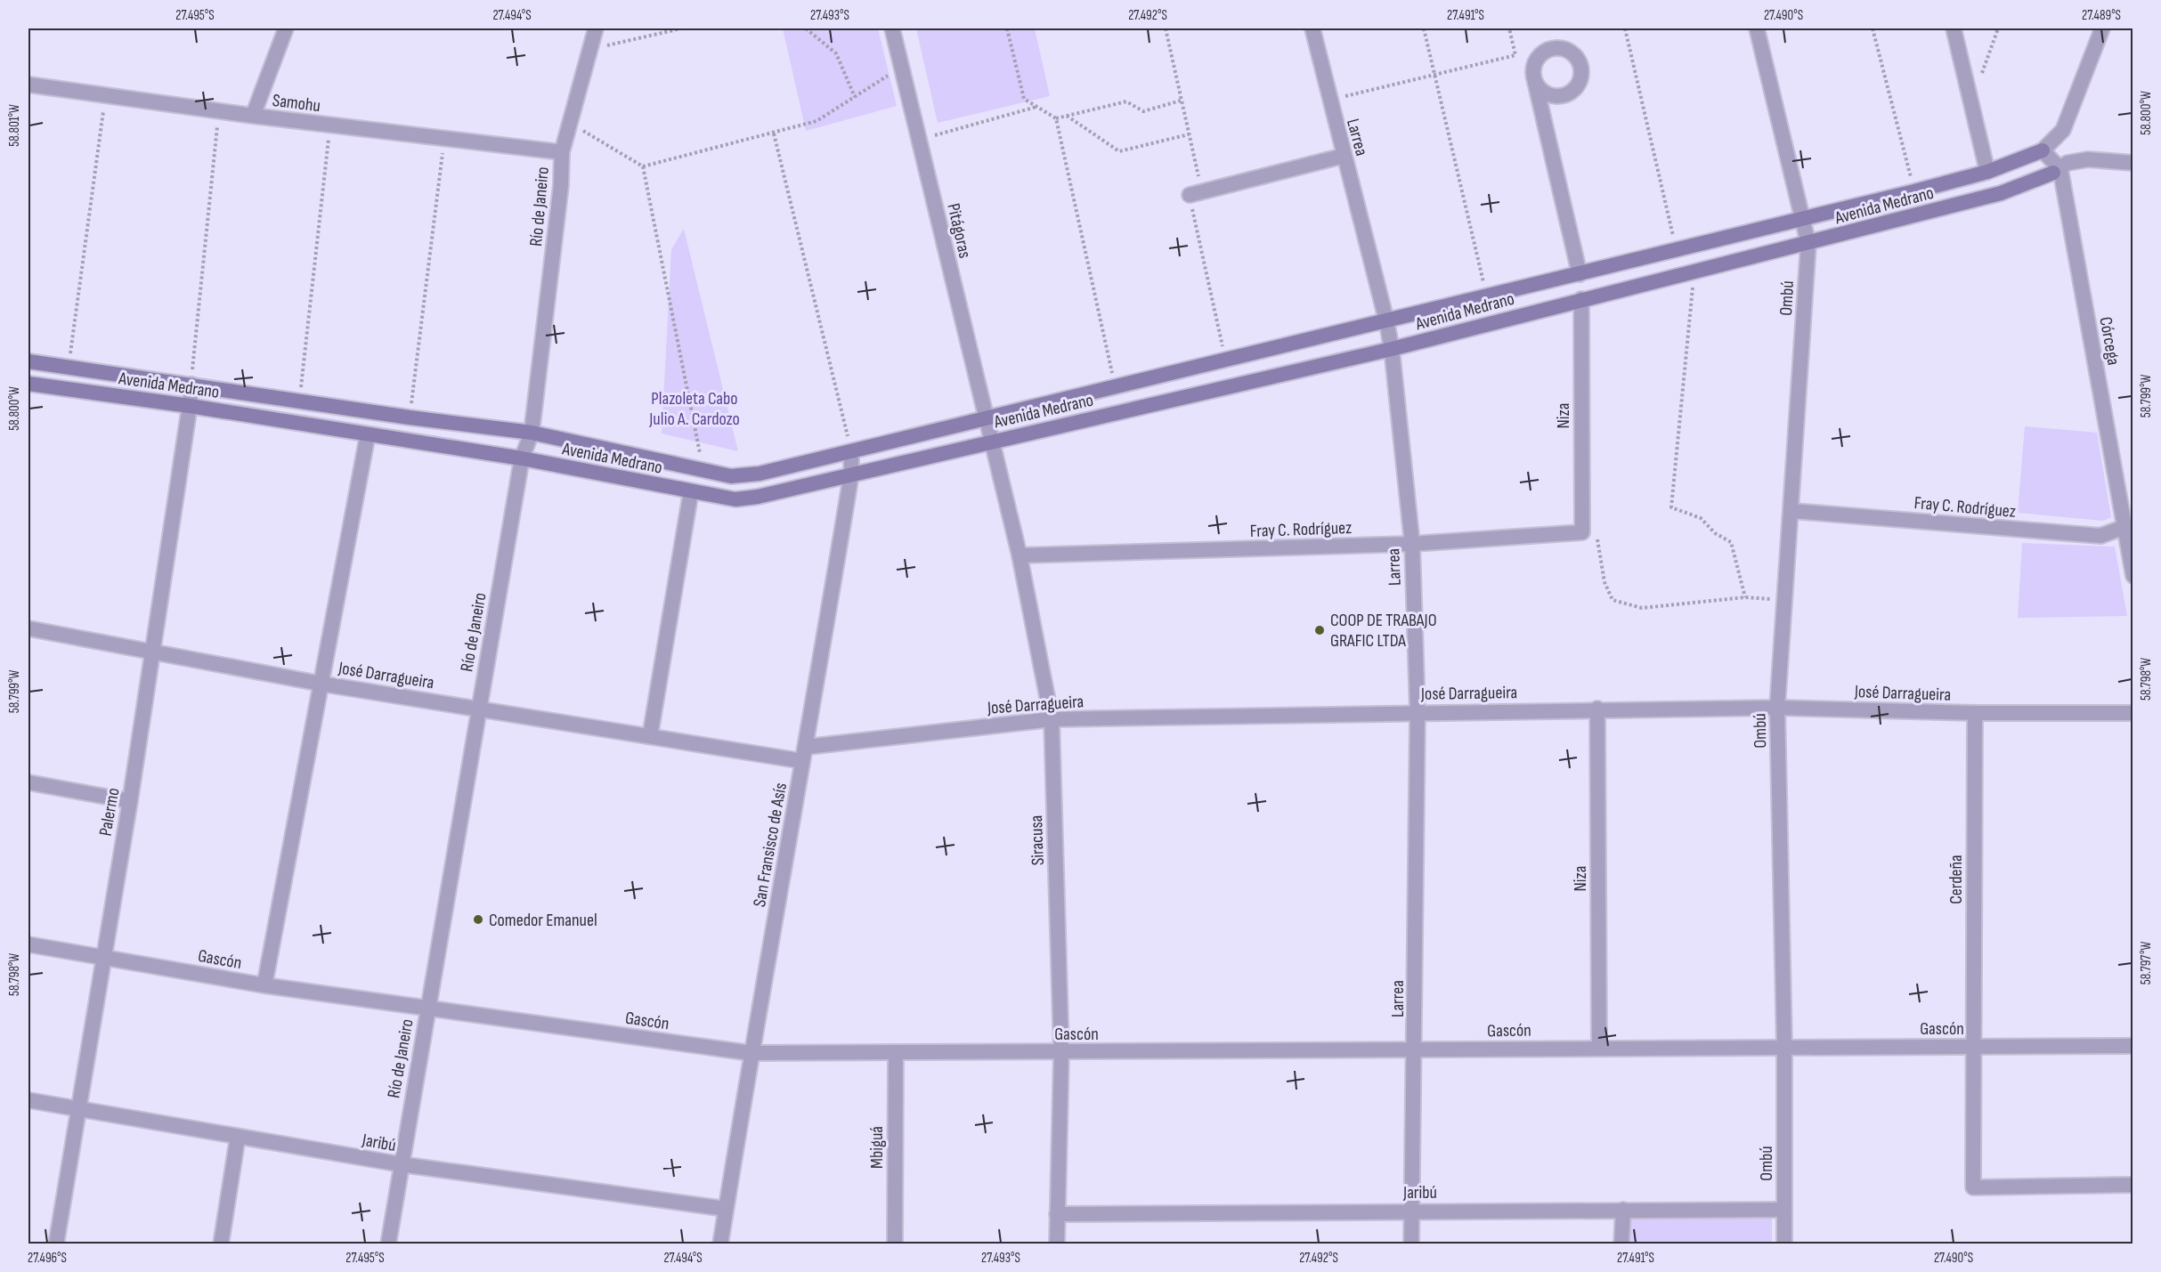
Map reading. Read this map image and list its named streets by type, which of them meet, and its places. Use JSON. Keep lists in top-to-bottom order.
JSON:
{
  "streets": {
    "main road": ["Avenida Medrano"],
    "street": [
      "Samohu",
      "Larrea",
      "Río de Janeiro",
      "Pitágoras",
      "Ombú",
      "Córcega",
      "Niza",
      "Fray C. Rodríguez",
      "José Darragueira",
      "Palermo",
      "Siracusa",
      "San Fransisco de Asís",
      "Cerdeña",
      "Gascón",
      "Jaribú",
      "Mbiguá"
    ]
  },
  "crossings": [
    ["Samohu", "Río de Janeiro"],
    ["Larrea", "Avenida Medrano"],
    ["Larrea", "Fray C. Rodríguez"],
    ["Larrea", "José Darragueira"],
    ["Larrea", "Gascón"],
    ["Larrea", "Jaribú"],
    ["Avenida Medrano", "Río de Janeiro"],
    ["Avenida Medrano", "Pitágoras"],
    ["Avenida Medrano", "Ombú"],
    ["Avenida Medrano", "Córcega"],
    ["Avenida Medrano", "Niza"],
    ["Avenida Medrano", "Palermo"],
    ["Avenida Medrano", "Siracusa"],
    ["Avenida Medrano", "San Fransisco de Asís"],
    ["Río de Janeiro", "José Darragueira"],
    ["Río de Janeiro", "Gascón"],
    ["Río de Janeiro", "Jaribú"],
    ["Pitágoras", "Siracusa"],
    ["Ombú", "Fray C. Rodríguez"],
    ["Ombú", "José Darragueira"],
    ["Ombú", "Gascón"],
    ["Ombú", "Jaribú"],
    ["Córcega", "Fray C. Rodríguez"],
    ["Niza", "Fray C. Rodríguez"],
    ["Niza", "José Darragueira"],
    ["Niza", "Gascón"],
    ["Fray C. Rodríguez", "Siracusa"],
    ["José Darragueira", "Palermo"],
    ["José Darragueira", "Siracusa"],
    ["José Darragueira", "San Fransisco de Asís"],
    ["José Darragueira", "Cerdeña"],
    ["Palermo", "Gascón"],
    ["Palermo", "Jaribú"],
    ["Siracusa", "Gascón"],
    ["Siracusa", "Jaribú"],
    ["San Fransisco de Asís", "Gascón"],
    ["San Fransisco de Asís", "Jaribú"],
    ["Cerdeña", "Gascón"],
    ["Gascón", "Mbiguá"]
  ],
  "parks": ["Plazoleta Cabo Julio A. Cardozo"],
  "places": ["COOP DE TRABAJO GRAFIC LTDA", "Comedor Emanuel"],
  "coordinates": [
    "27.495°S",
    "27.494°S",
    "27.493°S",
    "27.492°S",
    "27.491°S",
    "27.490°S",
    "27.489°S",
    "58.800°W",
    "58.801°W",
    "58.799°W",
    "58.798°W",
    "58.797°W",
    "27.496°S"
  ]
}
